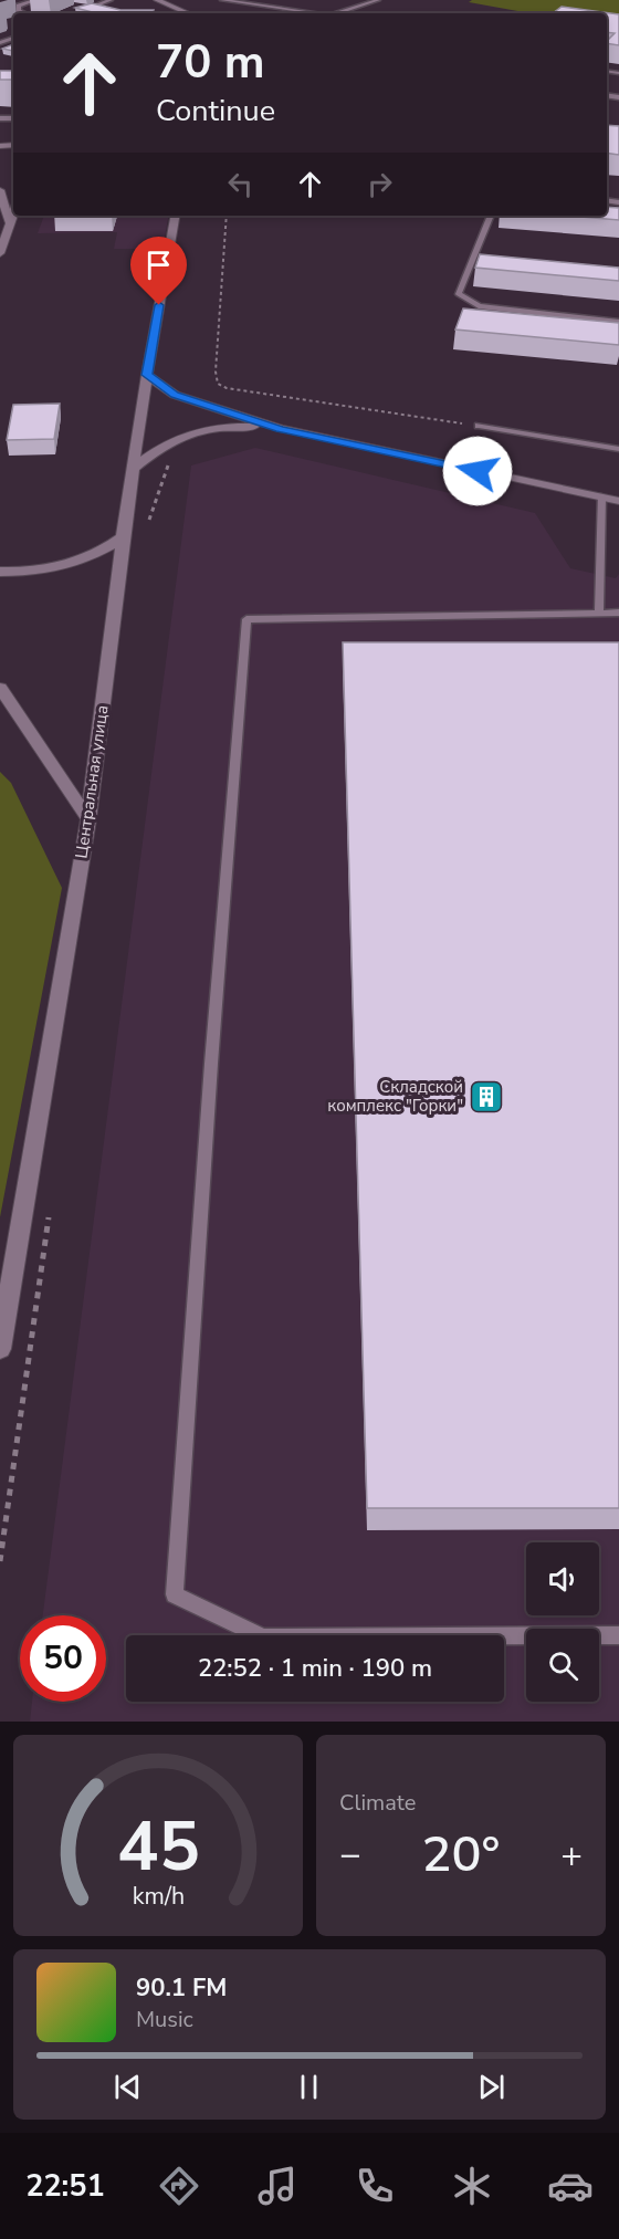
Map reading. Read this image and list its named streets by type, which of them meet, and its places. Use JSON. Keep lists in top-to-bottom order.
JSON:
{
  "streets": {
    "main road": ["Центральная улица"]
  },
  "places": {
    "building": ["Складской комплекс \"Горки\""]
  },
  "page": {
    "turn": ["70 m", "Continue"],
    "limit": "50",
    "trip": "22:52 · 1 min · 190 m",
    "tile": "Climate",
    "heat": ["−", "20°", "+"],
    "song": ["90.1 FM", "Music"],
    "tabs": "22:51",
    "gauge": ["45", "km/h"]
  }
}
